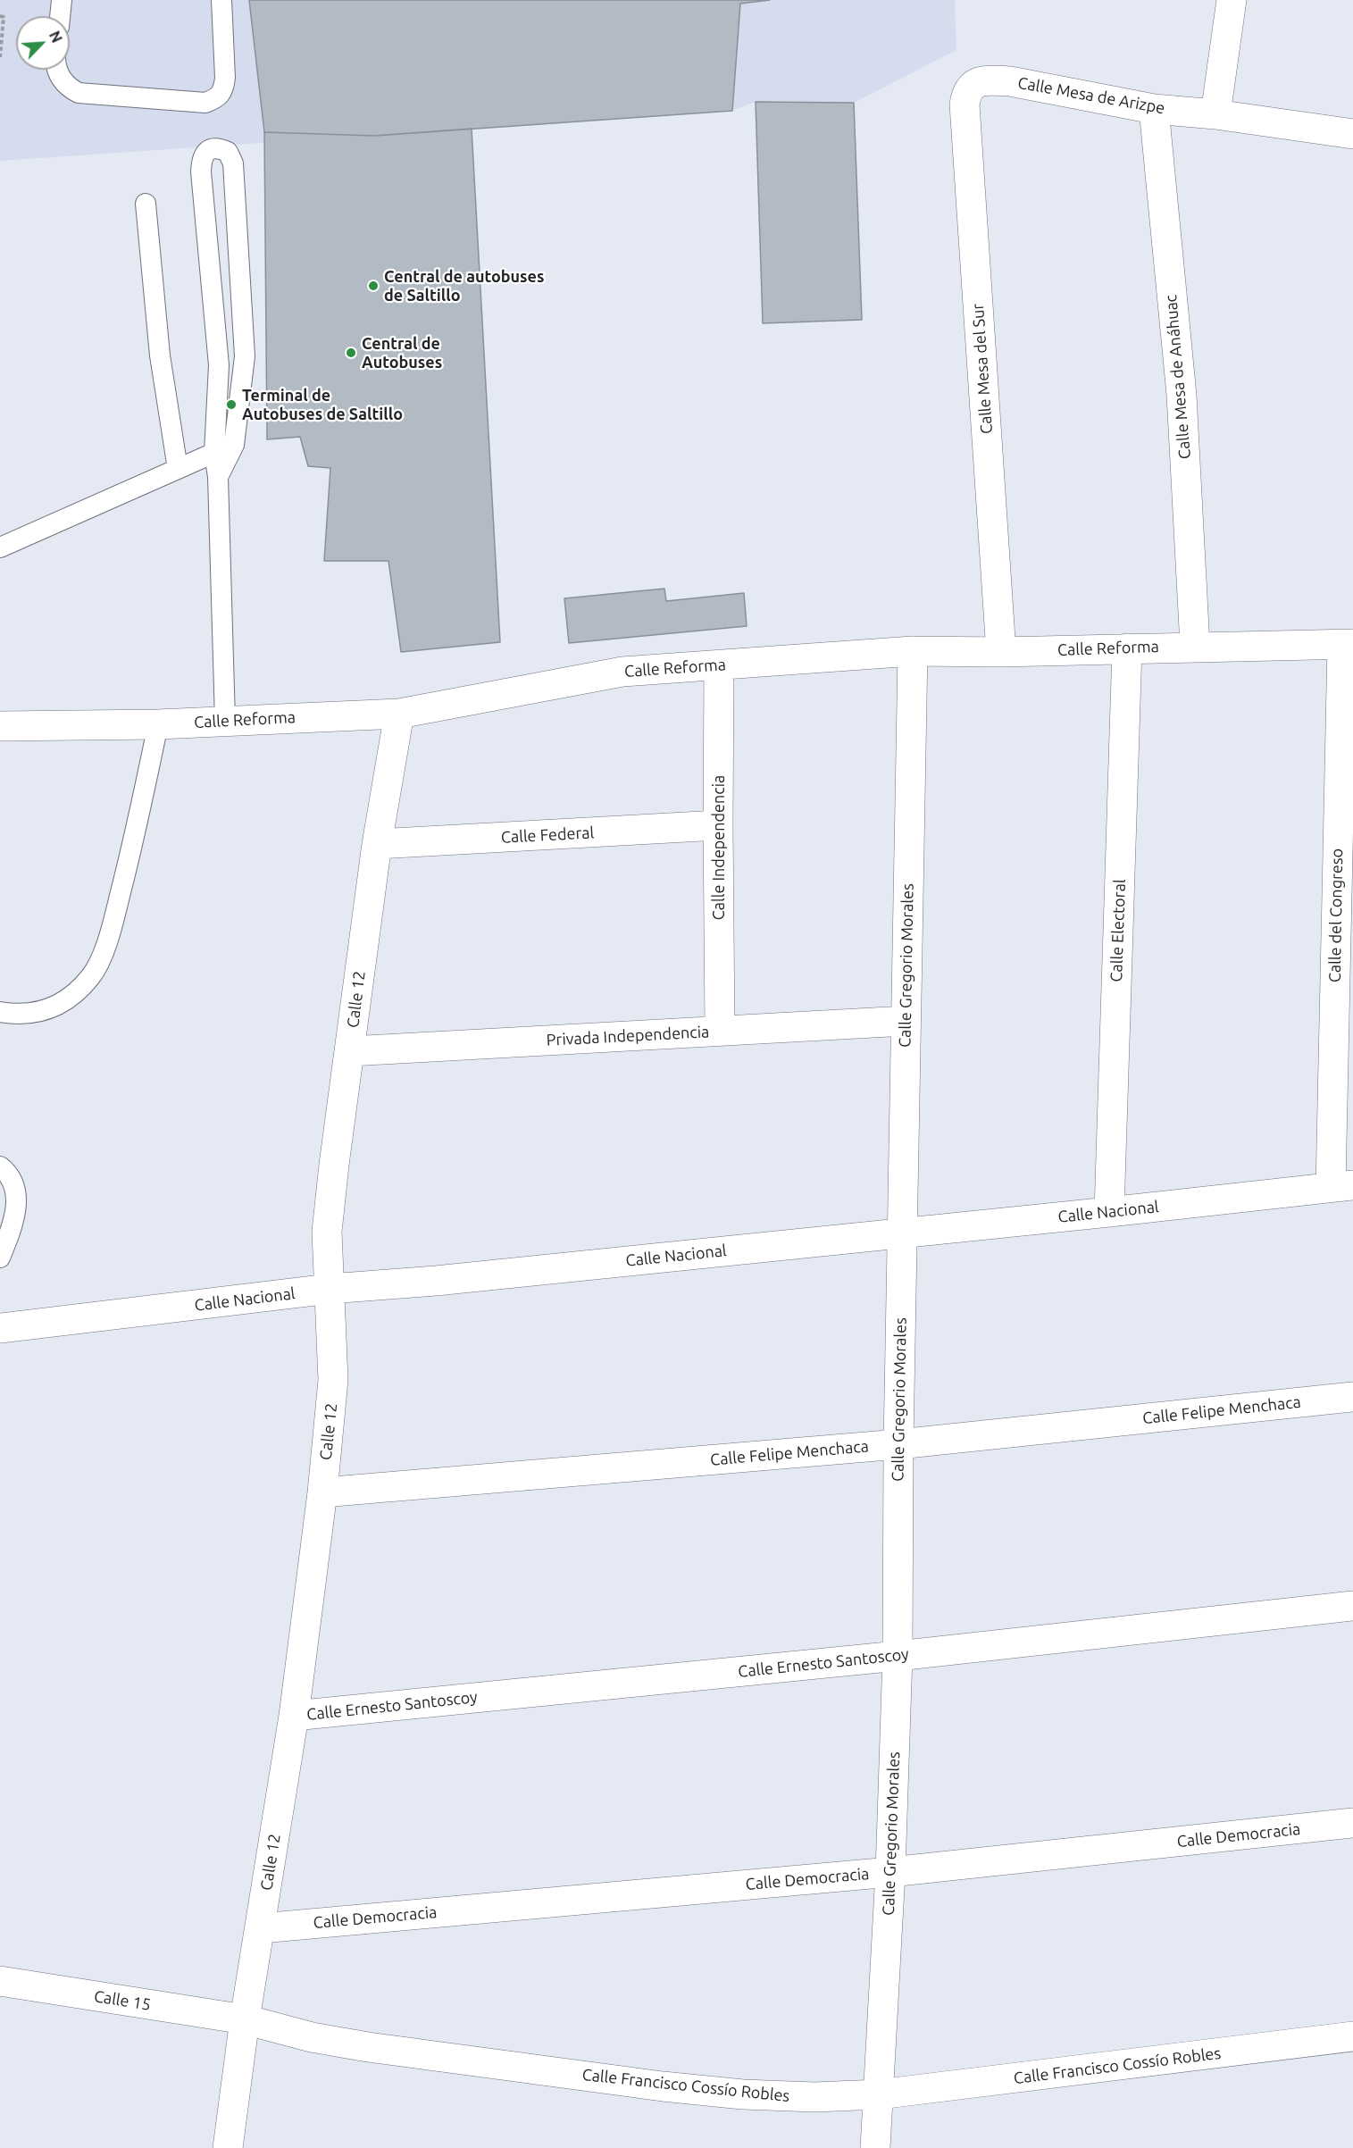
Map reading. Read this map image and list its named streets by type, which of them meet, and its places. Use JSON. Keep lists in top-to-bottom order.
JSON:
{
  "streets": {
    "street": [
      "Calle Mesa de Arizpe",
      "Calle Mesa del Sur",
      "Calle Mesa de Anáhuac",
      "Calle Reforma",
      "Calle Federal",
      "Calle Independencia",
      "Calle del Congreso",
      "Calle Electoral",
      "Calle Gregorio Morales",
      "Calle 12",
      "Privada Independencia",
      "Calle Nacional",
      "Calle Felipe Menchaca",
      "Calle Ernesto Santoscoy",
      "Calle Democracia",
      "Calle 15",
      "Calle Francisco Cossío Robles"
    ]
  },
  "crossings": [
    ["Calle Mesa de Arizpe", "Calle Mesa del Sur"],
    ["Calle Mesa de Arizpe", "Calle Mesa de Anáhuac"],
    ["Calle Mesa del Sur", "Calle Reforma"],
    ["Calle Mesa de Anáhuac", "Calle Reforma"],
    ["Calle Reforma", "Calle Independencia"],
    ["Calle Reforma", "Calle del Congreso"],
    ["Calle Reforma", "Calle Electoral"],
    ["Calle Reforma", "Calle Gregorio Morales"],
    ["Calle Reforma", "Calle 12"],
    ["Calle Federal", "Calle Independencia"],
    ["Calle Federal", "Calle 12"],
    ["Calle Independencia", "Privada Independencia"],
    ["Calle del Congreso", "Calle Nacional"],
    ["Calle Electoral", "Calle Nacional"],
    ["Calle Gregorio Morales", "Privada Independencia"],
    ["Calle Gregorio Morales", "Calle Nacional"],
    ["Calle Gregorio Morales", "Calle Felipe Menchaca"],
    ["Calle Gregorio Morales", "Calle Ernesto Santoscoy"],
    ["Calle Gregorio Morales", "Calle Democracia"],
    ["Calle Gregorio Morales", "Calle Francisco Cossío Robles"],
    ["Calle 12", "Privada Independencia"],
    ["Calle 12", "Calle Nacional"],
    ["Calle 12", "Calle Felipe Menchaca"],
    ["Calle 12", "Calle Ernesto Santoscoy"],
    ["Calle 12", "Calle Democracia"],
    ["Calle 12", "Calle 15"],
    ["Calle 12", "Calle Francisco Cossío Robles"],
    ["Calle 15", "Calle Francisco Cossío Robles"]
  ],
  "places": ["Central de autobuses de Saltillo", "Central de Autobuses", "Terminal de Autobuses de Saltillo"],
  "north": "top right"
}
